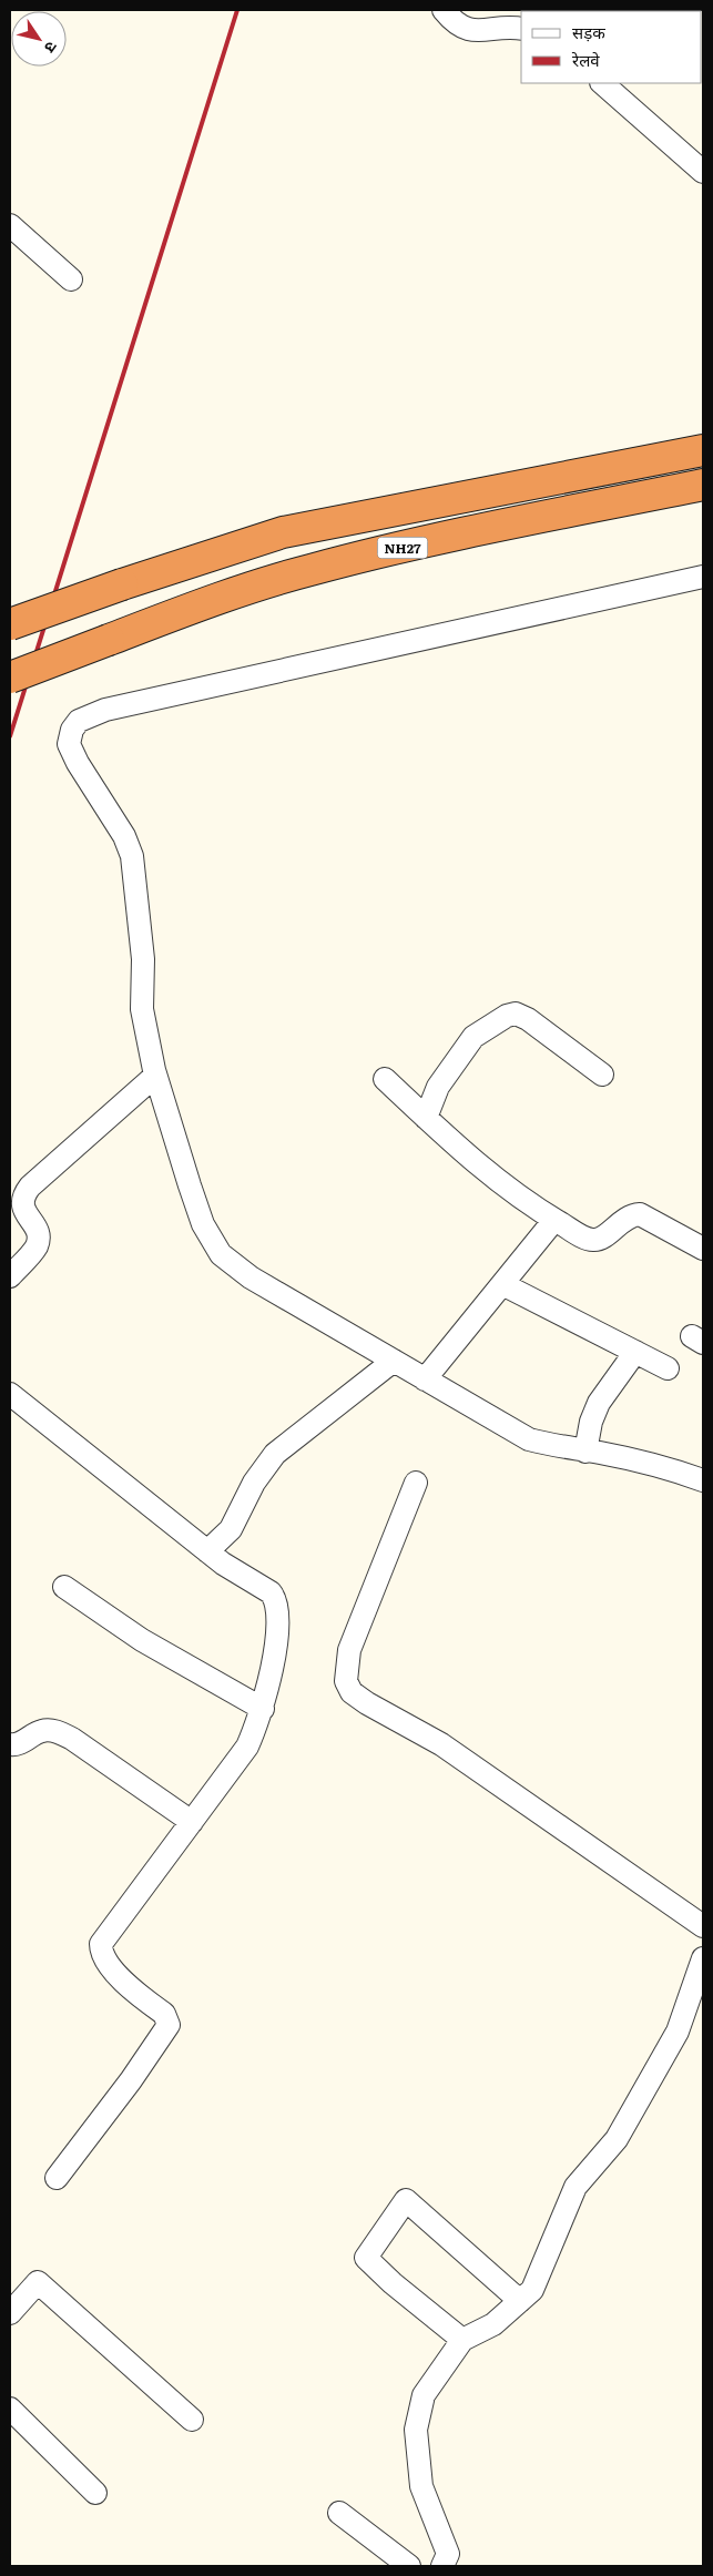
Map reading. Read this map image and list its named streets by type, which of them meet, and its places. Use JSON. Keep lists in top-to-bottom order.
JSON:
{
  "streets": {
    "highway": ["NH27"]
  },
  "legend": ["सड़क", "रेलवे"],
  "north": "bottom right"
}
